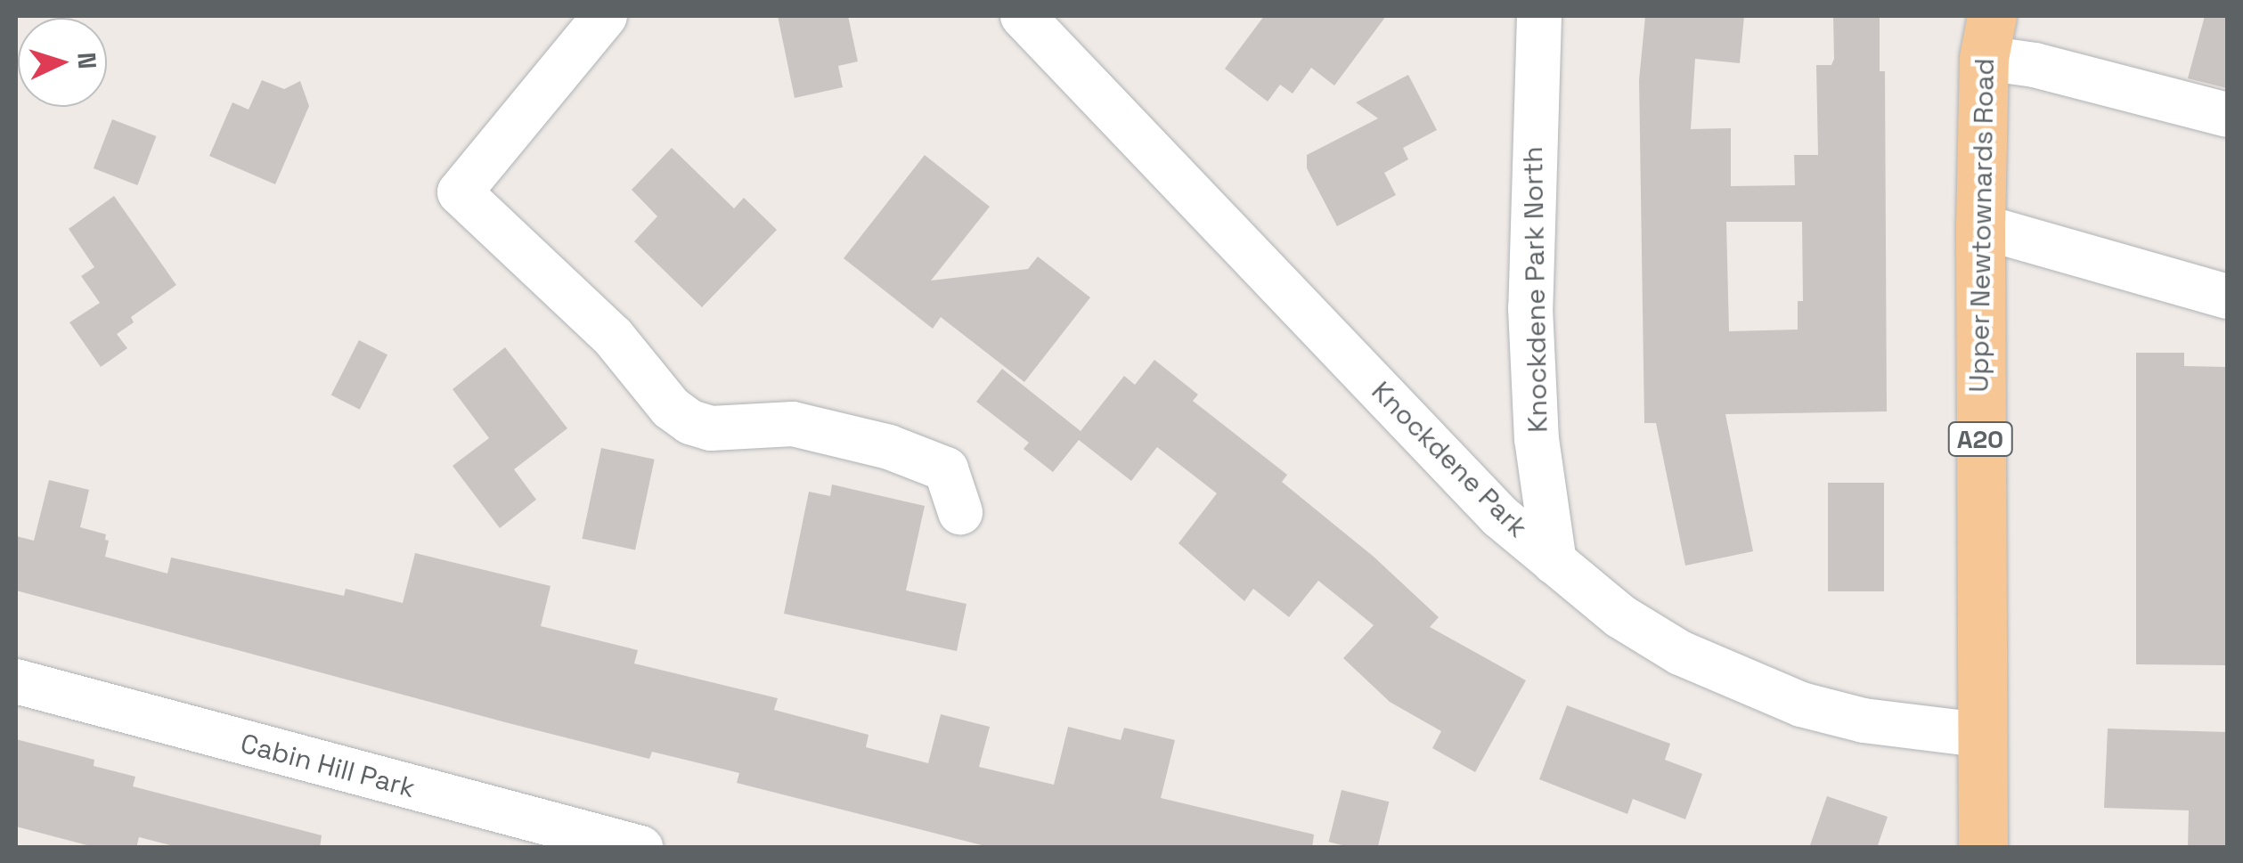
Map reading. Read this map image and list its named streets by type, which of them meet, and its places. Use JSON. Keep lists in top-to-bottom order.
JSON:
{
  "streets": {
    "highway": ["Upper Newtownards Road", "A20"],
    "street": ["Knockdene Park North", "Knockdene Park", "Cabin Hill Park"]
  },
  "crossings": [
    ["Upper Newtownards Road", "Knockdene Park"],
    ["Knockdene Park North", "Knockdene Park"]
  ],
  "north": "right"
}
